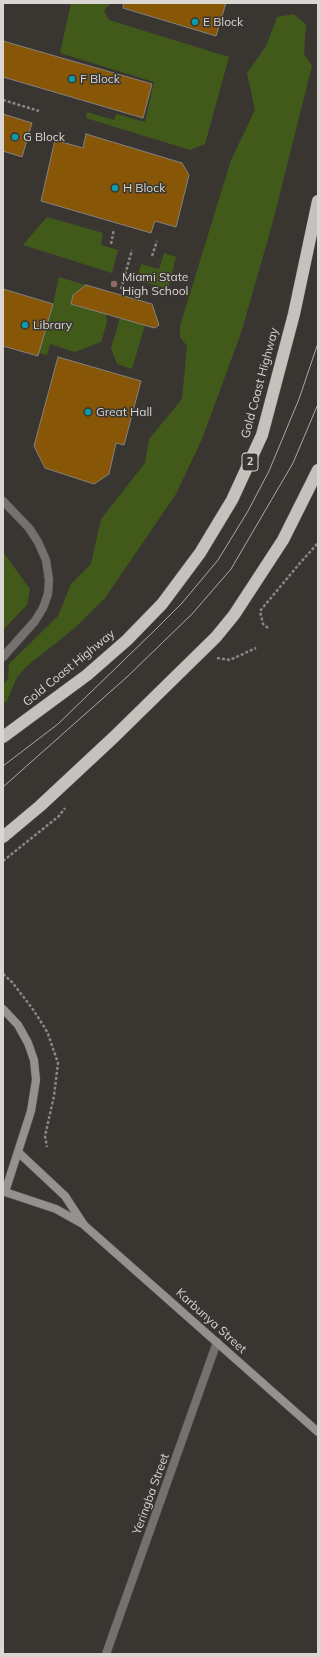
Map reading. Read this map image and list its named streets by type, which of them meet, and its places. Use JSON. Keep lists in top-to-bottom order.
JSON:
{
  "streets": {
    "highway": ["Gold Coast Highway", "2"],
    "street": ["Karbunya Street", "Yeringba Street"]
  },
  "crossings": [
    ["Karbunya Street", "Yeringba Street"]
  ],
  "places": [
    "E Block",
    "F Block",
    "G Block",
    "H Block",
    "Miami State High School",
    "Library",
    "Great Hall"
  ]
}
